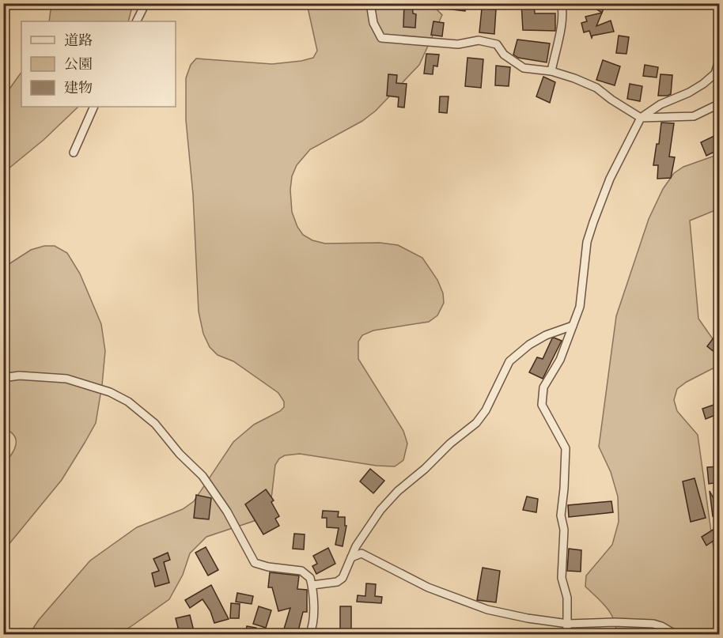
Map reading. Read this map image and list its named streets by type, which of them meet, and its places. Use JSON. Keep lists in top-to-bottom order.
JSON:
{
  "legend": ["道路", "公園", "建物"]
}
